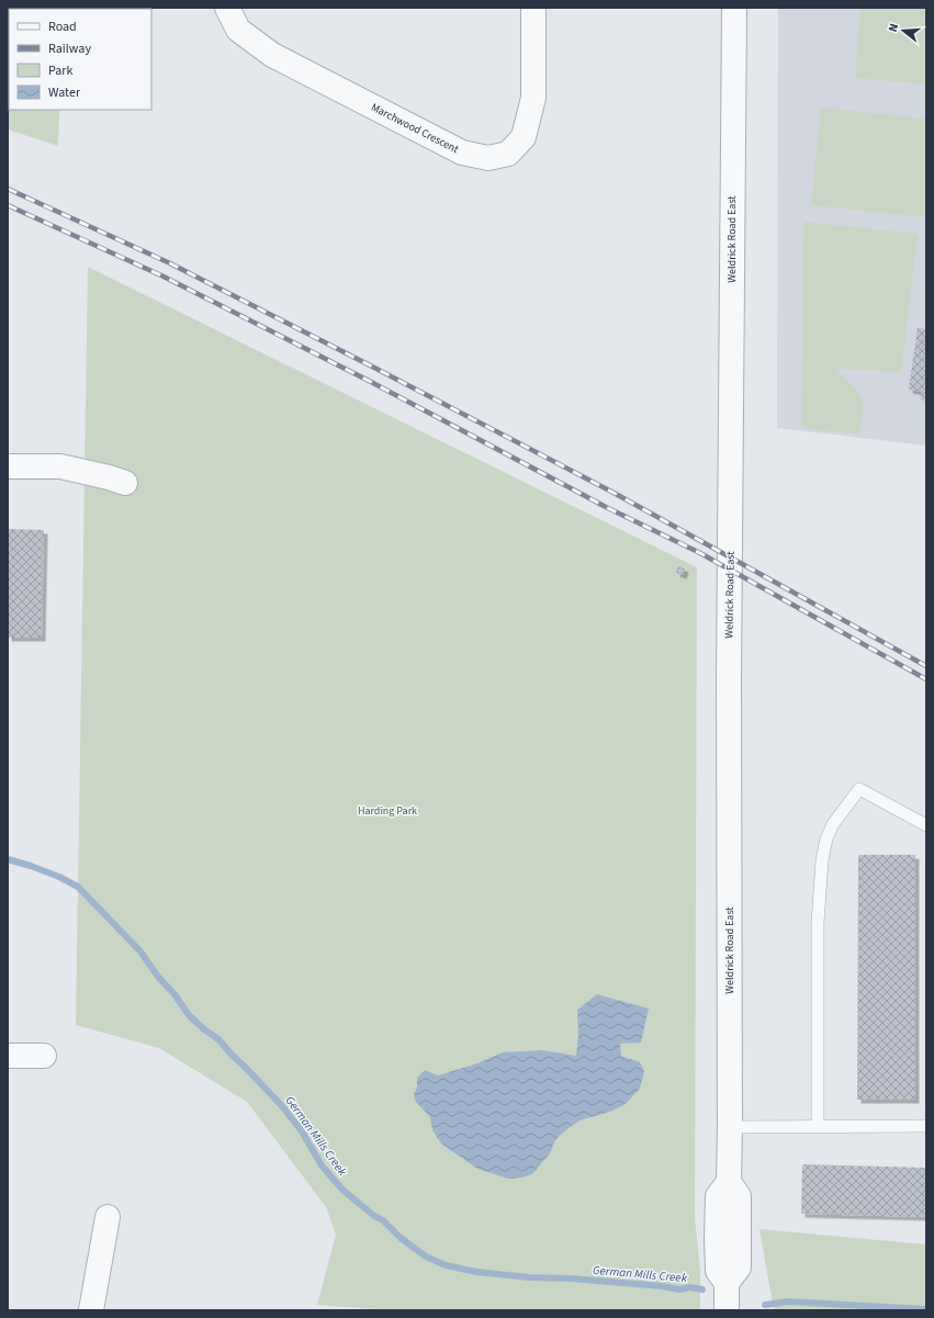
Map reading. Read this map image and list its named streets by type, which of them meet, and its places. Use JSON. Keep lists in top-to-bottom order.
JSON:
{
  "streets": {
    "street": ["Marchwood Crescent", "Weldrick Road East"]
  },
  "water": ["German Mills Creek"],
  "parks": ["Harding Park"],
  "legend": [
    "Road",
    "Railway",
    "Park",
    "Water"
  ],
  "north": "left"
}
